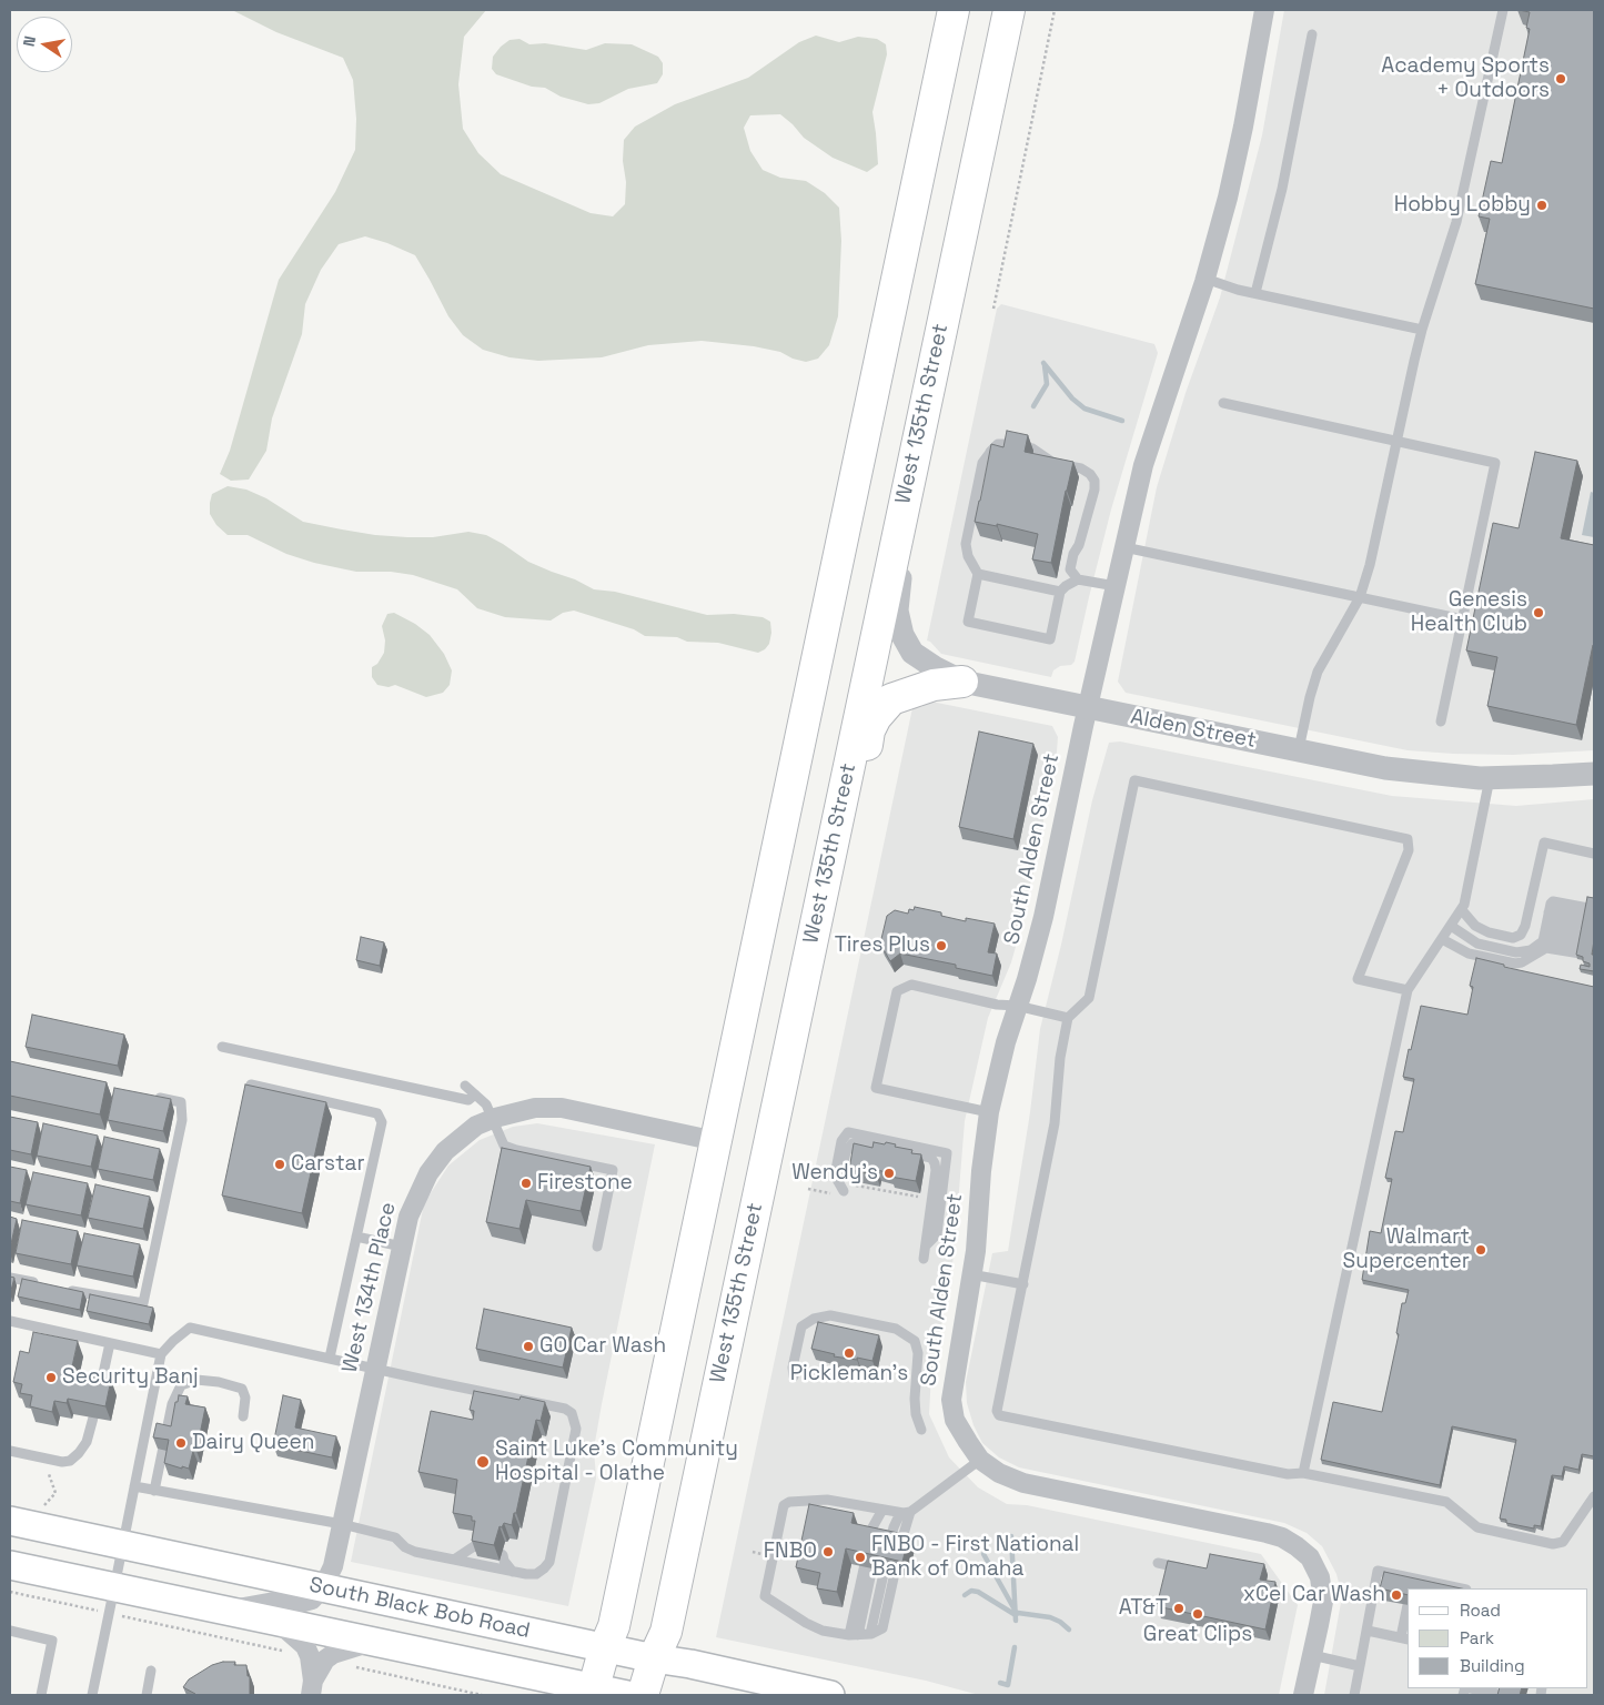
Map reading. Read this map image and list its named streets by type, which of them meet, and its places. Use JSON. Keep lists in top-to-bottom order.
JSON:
{
  "streets": {
    "main road": ["West 135th Street", "South Black Bob Road"],
    "street": ["Alden Street", "South Alden Street", "West 134th Place"]
  },
  "crossings": [
    ["West 135th Street", "Alden Street"],
    ["West 135th Street", "South Black Bob Road"],
    ["Alden Street", "South Alden Street"],
    ["West 134th Place", "South Black Bob Road"]
  ],
  "places": [
    "Academy Sports + Outdoors",
    "Hobby Lobby",
    "Genesis Health Club",
    "Tires Plus",
    "Carstar",
    "Wendy's",
    "Firestone",
    "Walmart Supercenter",
    "GO Car Wash",
    "Pickleman's",
    "Security Banj",
    "Dairy Queen",
    "Saint Luke’s Community Hospital - Olathe",
    "FNBO",
    "FNBO - First National Bank of Omaha",
    "xCel Car Wash",
    "AT&T",
    "Great Clips"
  ],
  "legend": ["Road", "Park", "Building"],
  "north": "left"
}
